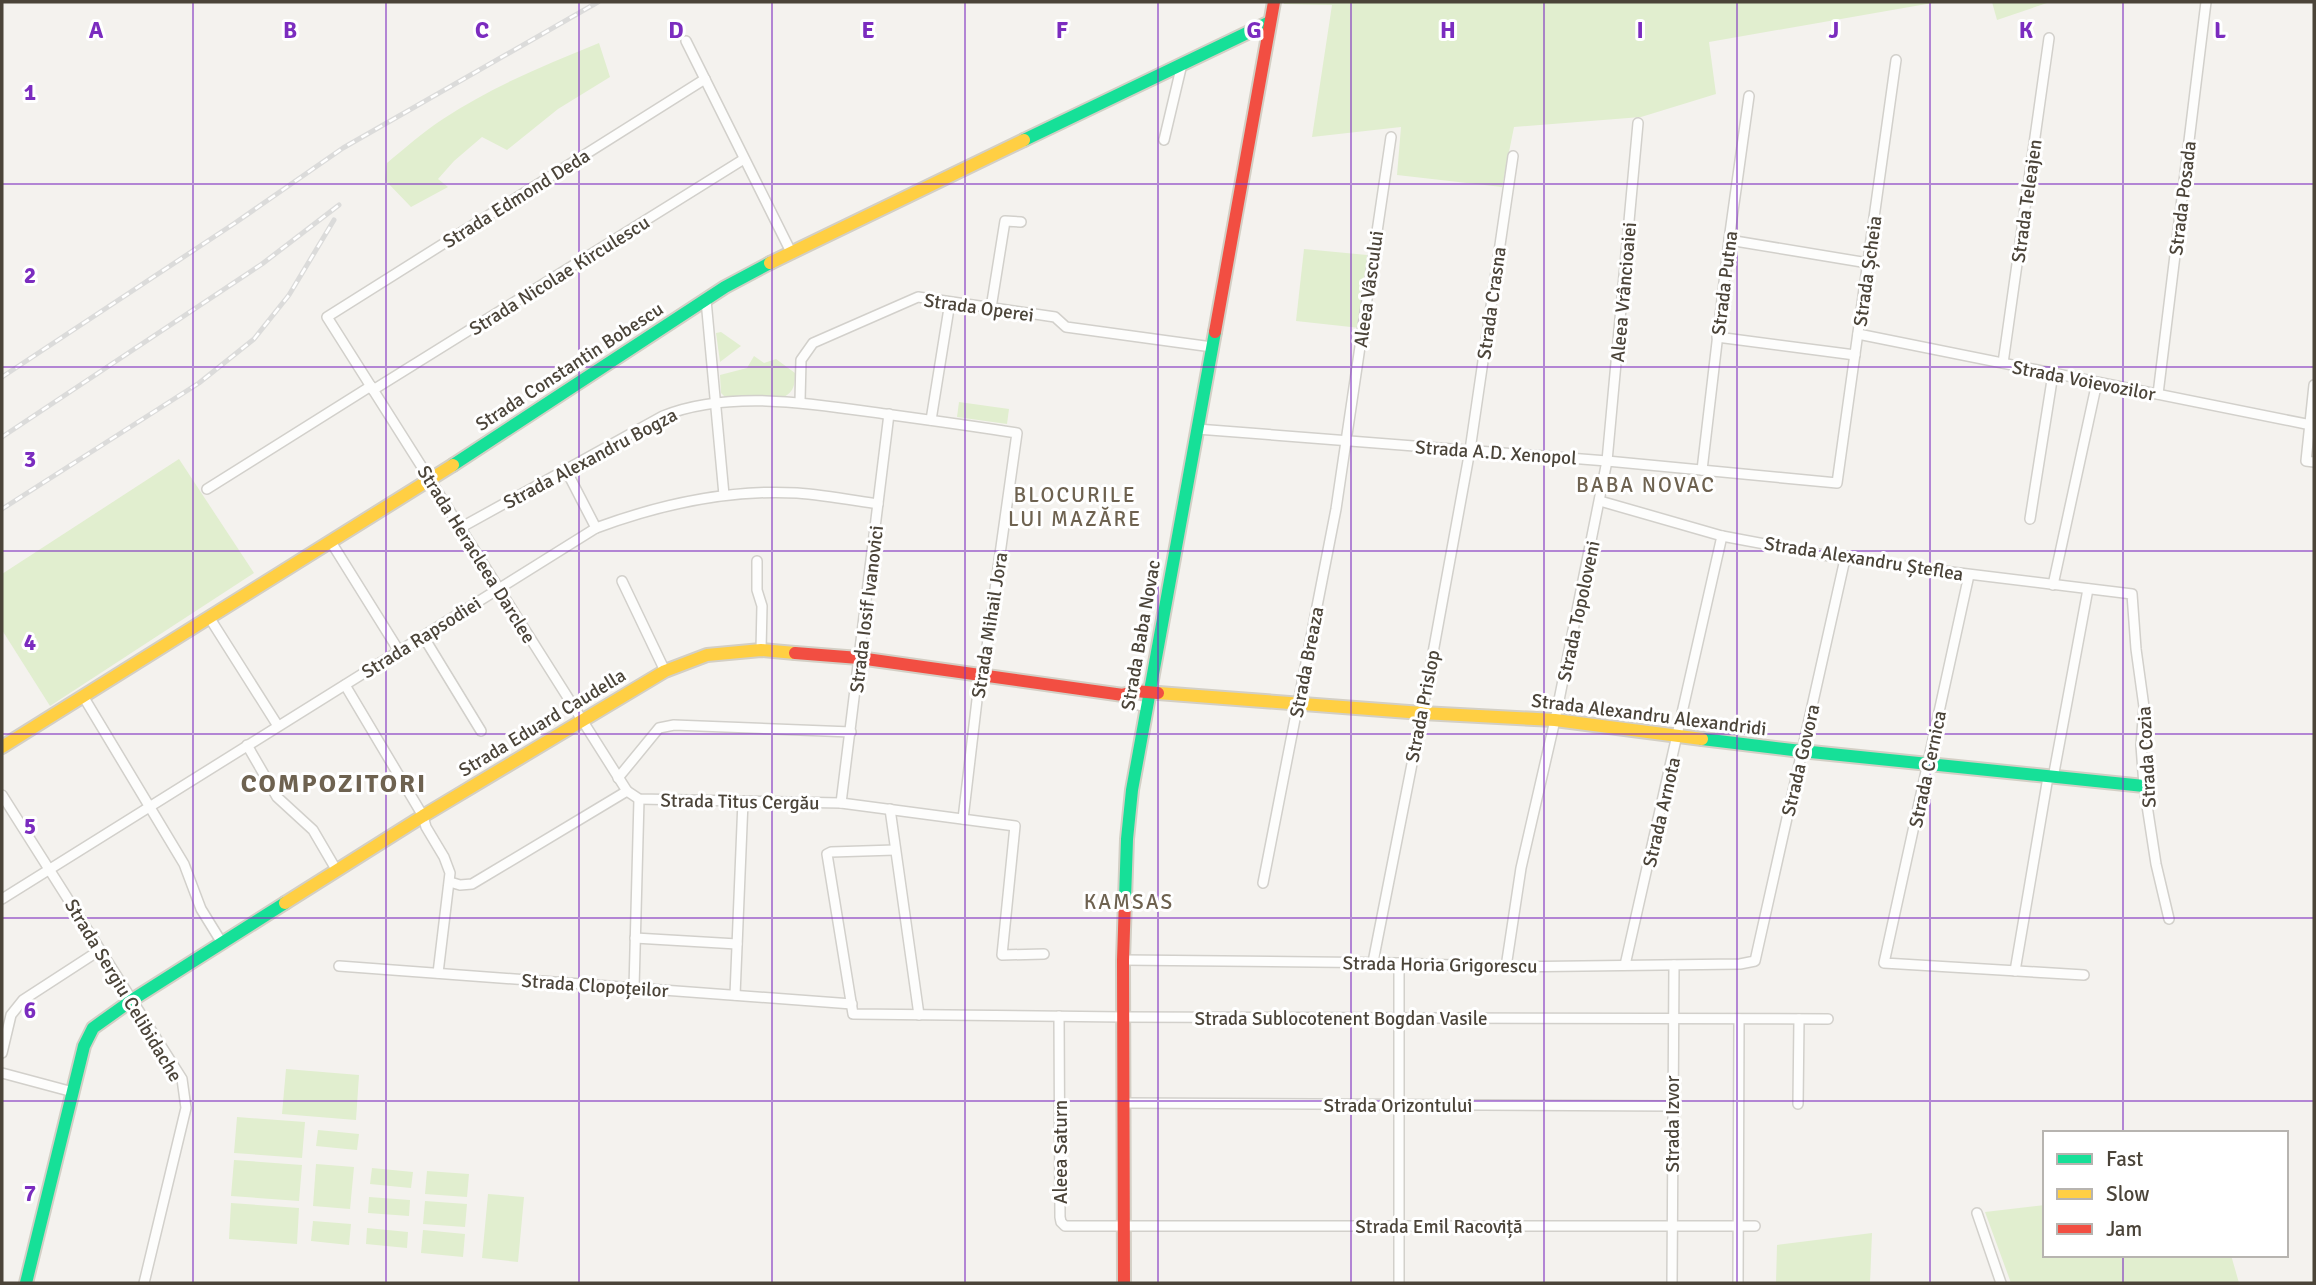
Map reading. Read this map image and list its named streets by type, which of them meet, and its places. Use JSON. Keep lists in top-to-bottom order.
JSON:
{
  "streets": {
    "street": [
      "Strada Edmond Deda",
      "Strada Posada",
      "Strada Teleajen",
      "Strada Șcheia",
      "Strada Nicolae Kirculescu",
      "Strada Putna",
      "Aleea Vâscului",
      "Aleea Vrâncioaiei",
      "Strada Crasna",
      "Strada Operei",
      "Strada Constantin Bobescu",
      "Strada Voievozilor",
      "Strada A.D. Xenopol",
      "Strada Alexandru Bogza",
      "Strada Heracleea Darclee",
      "Strada Alexandru Șteflea",
      "Strada Iosif Ivanovici",
      "Strada Topoloveni",
      "Strada Mihail Jora",
      "Strada Baba Novac",
      "Strada Rapsodiei",
      "Strada Breaza",
      "Strada Prislop",
      "Strada Alexandru Alexandridi",
      "Strada Eduard Caudella",
      "Strada Cozia",
      "Strada Govora",
      "Strada Cernica",
      "Strada Titus Cergău",
      "Strada Arnota",
      "Strada Horia Grigorescu",
      "Strada Clopoțeilor",
      "Strada Sergiu Celibidache",
      "Strada Sublocotenent Bogdan Vasile",
      "Strada Orizontului",
      "Strada Izvor",
      "Aleea Saturn",
      "Strada Emil Racoviță"
    ]
  },
  "crossings": [
    ["Strada Edmond Deda", "Strada Heracleea Darclee"],
    ["Strada Posada", "Strada Voievozilor"],
    ["Strada Teleajen", "Strada Voievozilor"],
    ["Strada Șcheia", "Strada Voievozilor"],
    ["Strada Șcheia", "Strada A.D. Xenopol"],
    ["Strada Nicolae Kirculescu", "Strada Heracleea Darclee"],
    ["Strada Putna", "Strada A.D. Xenopol"],
    ["Aleea Vâscului", "Strada A.D. Xenopol"],
    ["Aleea Vâscului", "Strada Breaza"],
    ["Aleea Vrâncioaiei", "Strada A.D. Xenopol"],
    ["Aleea Vrâncioaiei", "Strada Topoloveni"],
    ["Strada Crasna", "Strada A.D. Xenopol"],
    ["Strada Crasna", "Strada Prislop"],
    ["Strada Operei", "Strada Alexandru Bogza"],
    ["Strada Operei", "Strada Baba Novac"],
    ["Strada Constantin Bobescu", "Strada Heracleea Darclee"],
    ["Strada Constantin Bobescu", "Strada Baba Novac"],
    ["Strada A.D. Xenopol", "Strada Topoloveni"],
    ["Strada A.D. Xenopol", "Strada Baba Novac"],
    ["Strada A.D. Xenopol", "Strada Breaza"],
    ["Strada A.D. Xenopol", "Strada Prislop"],
    ["Strada Alexandru Bogza", "Strada Heracleea Darclee"],
    ["Strada Alexandru Bogza", "Strada Iosif Ivanovici"],
    ["Strada Alexandru Bogza", "Strada Mihail Jora"],
    ["Strada Heracleea Darclee", "Strada Rapsodiei"],
    ["Strada Heracleea Darclee", "Strada Eduard Caudella"],
    ["Strada Heracleea Darclee", "Strada Titus Cergău"],
    ["Strada Alexandru Șteflea", "Strada Topoloveni"],
    ["Strada Alexandru Șteflea", "Strada Cozia"],
    ["Strada Alexandru Șteflea", "Strada Govora"],
    ["Strada Alexandru Șteflea", "Strada Cernica"],
    ["Strada Alexandru Șteflea", "Strada Arnota"],
    ["Strada Iosif Ivanovici", "Strada Rapsodiei"],
    ["Strada Iosif Ivanovici", "Strada Eduard Caudella"],
    ["Strada Iosif Ivanovici", "Strada Titus Cergău"],
    ["Strada Topoloveni", "Strada Alexandru Alexandridi"],
    ["Strada Topoloveni", "Strada Horia Grigorescu"],
    ["Strada Mihail Jora", "Strada Eduard Caudella"],
    ["Strada Mihail Jora", "Strada Titus Cergău"],
    ["Strada Baba Novac", "Strada Alexandru Alexandridi"],
    ["Strada Baba Novac", "Strada Eduard Caudella"],
    ["Strada Baba Novac", "Strada Horia Grigorescu"],
    ["Strada Baba Novac", "Strada Sublocotenent Bogdan Vasile"],
    ["Strada Baba Novac", "Strada Orizontului"],
    ["Strada Baba Novac", "Aleea Saturn"],
    ["Strada Baba Novac", "Strada Emil Racoviță"],
    ["Strada Rapsodiei", "Strada Sergiu Celibidache"],
    ["Strada Breaza", "Strada Alexandru Alexandridi"],
    ["Strada Prislop", "Strada Alexandru Alexandridi"],
    ["Strada Prislop", "Strada Horia Grigorescu"],
    ["Strada Alexandru Alexandridi", "Strada Eduard Caudella"],
    ["Strada Alexandru Alexandridi", "Strada Cozia"],
    ["Strada Alexandru Alexandridi", "Strada Govora"],
    ["Strada Alexandru Alexandridi", "Strada Cernica"],
    ["Strada Alexandru Alexandridi", "Strada Arnota"],
    ["Strada Eduard Caudella", "Strada Sergiu Celibidache"],
    ["Strada Govora", "Strada Horia Grigorescu"],
    ["Strada Arnota", "Strada Horia Grigorescu"],
    ["Strada Horia Grigorescu", "Strada Izvor"],
    ["Strada Clopoțeilor", "Strada Sublocotenent Bogdan Vasile"],
    ["Strada Sublocotenent Bogdan Vasile", "Strada Izvor"],
    ["Strada Sublocotenent Bogdan Vasile", "Aleea Saturn"],
    ["Strada Orizontului", "Strada Izvor"],
    ["Strada Izvor", "Strada Emil Racoviță"],
    ["Aleea Saturn", "Strada Emil Racoviță"]
  ],
  "districts": [
    "BABA NOVAC",
    "BLOCURILE LUI MAZĂRE",
    "COMPOZITORI",
    "KAMSAS"
  ],
  "legend": ["Fast", "Slow", "Jam"],
  "grid": {
    "columns": [
      "A",
      "B",
      "C",
      "D",
      "E",
      "F",
      "G",
      "H",
      "I",
      "J",
      "K",
      "L"
    ],
    "rows": [
      "1",
      "2",
      "3",
      "4",
      "5",
      "6",
      "7"
    ]
  }
}
